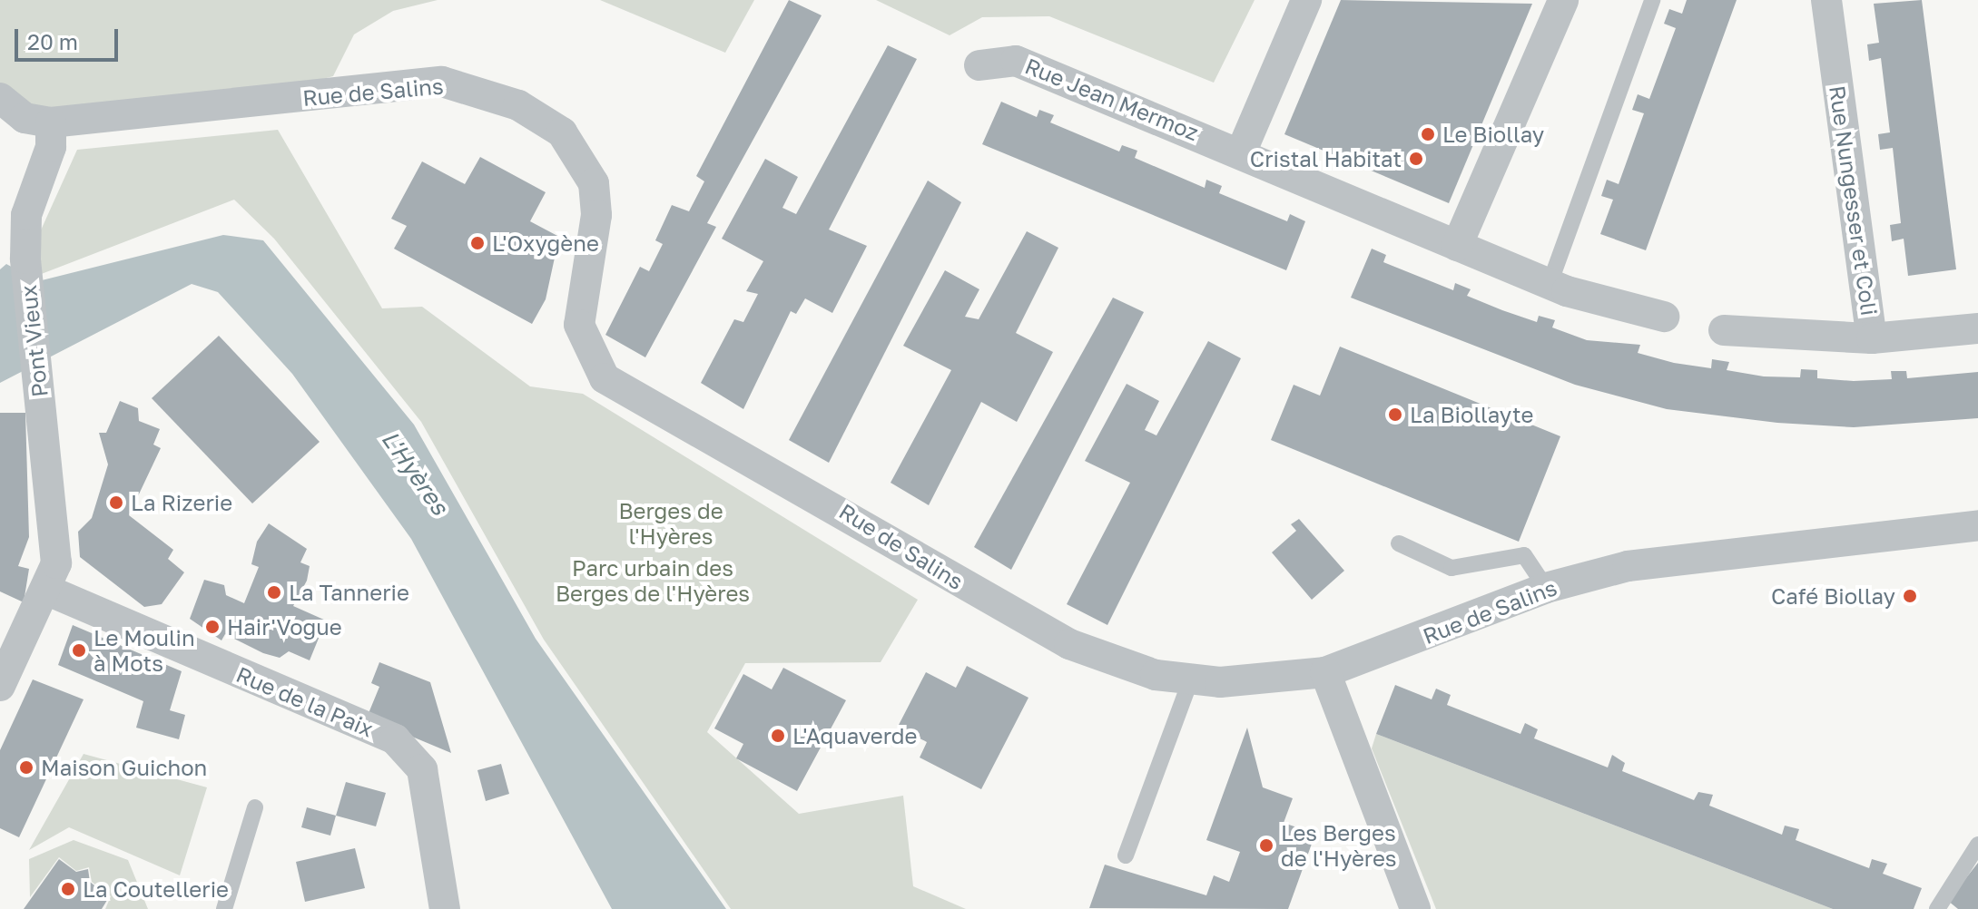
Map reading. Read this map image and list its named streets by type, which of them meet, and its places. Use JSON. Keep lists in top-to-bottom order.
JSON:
{
  "streets": {
    "street": [
      "Rue de Salins",
      "Rue Jean Mermoz",
      "Rue Nungesser et Coli",
      "Pont Vieux",
      "Rue de la Paix"
    ]
  },
  "crossings": [
    ["Rue de Salins", "Pont Vieux"],
    ["Pont Vieux", "Rue de la Paix"]
  ],
  "water": ["L'Hyères"],
  "parks": ["Berges de l'Hyères", "Parc urbain des Berges de l'Hyères"],
  "places": [
    "Le Biollay",
    "Cristal Habitat",
    "L'Oxygène",
    "La Biollayte",
    "La Rizerie",
    "La Tannerie",
    "Café Biollay",
    "Hair'Vogue",
    "Le Moulin à Mots",
    "L'Aquaverde",
    "Maison Guichon",
    "Les Berges de l'Hyères",
    "La Coutellerie"
  ],
  "scale_bar": "20 m"
}
